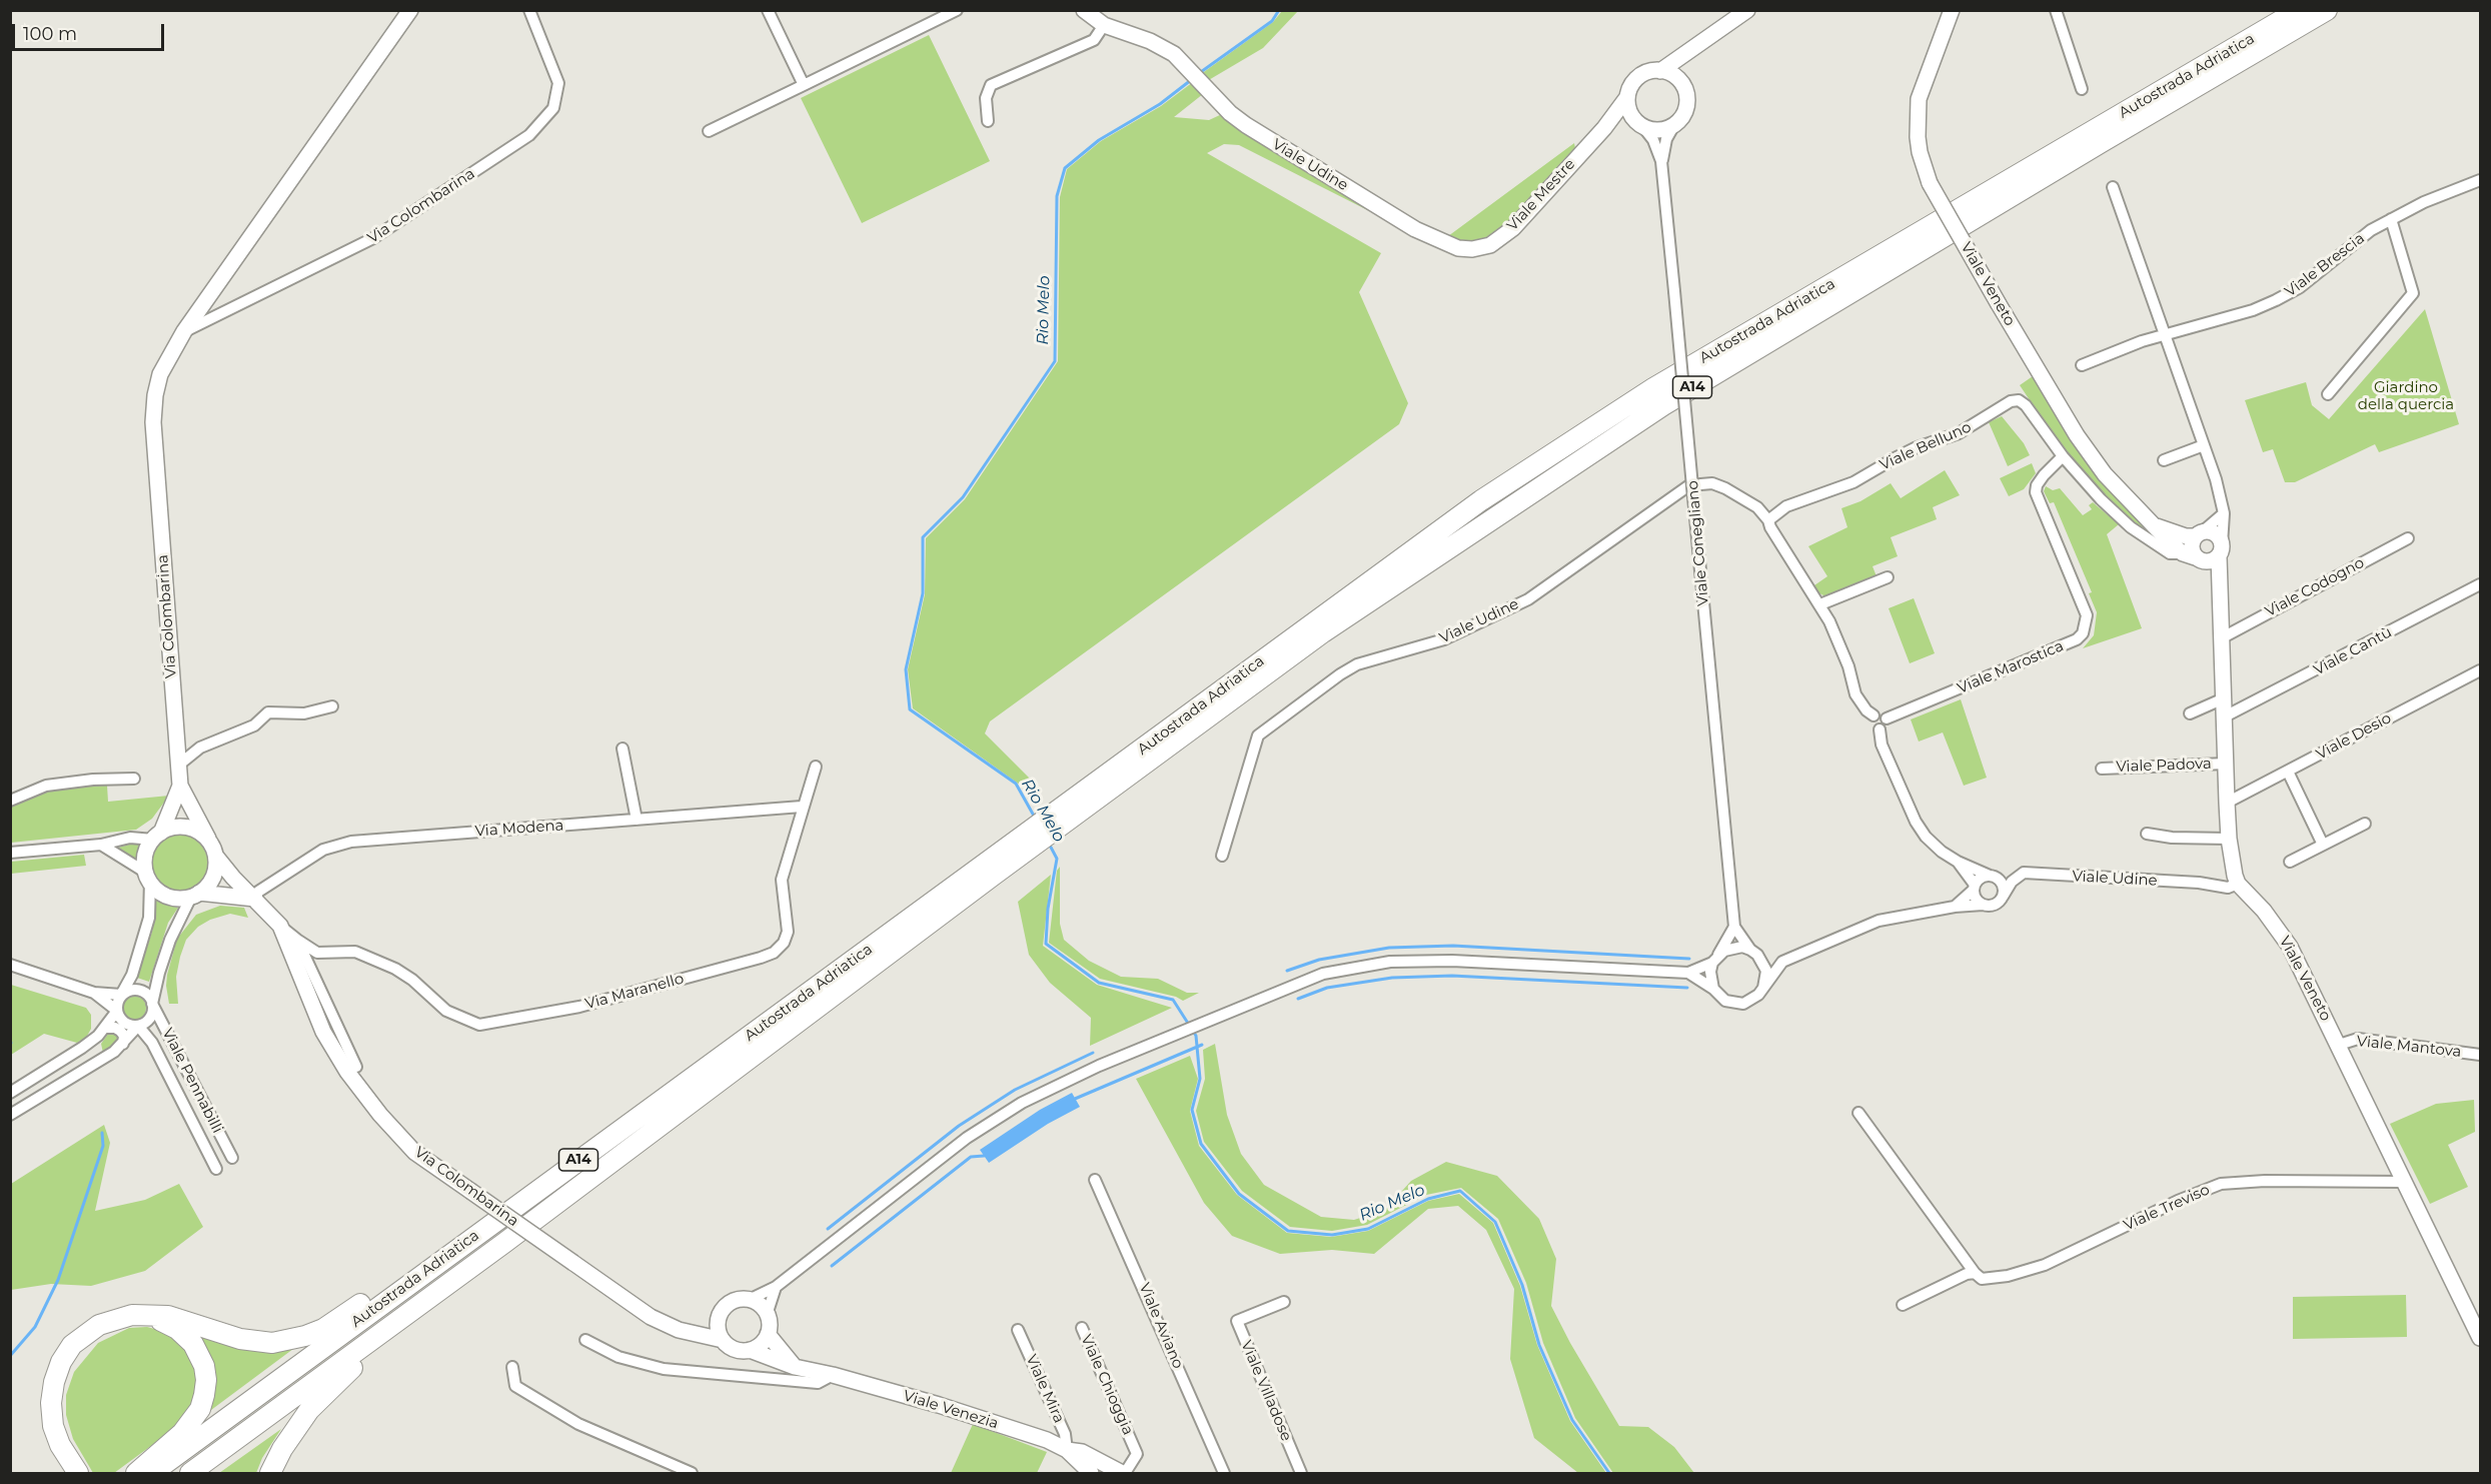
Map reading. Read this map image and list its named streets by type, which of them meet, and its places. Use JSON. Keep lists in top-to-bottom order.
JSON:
{
  "streets": {
    "highway": ["Autostrada Adriatica", "A14"],
    "street": [
      "Viale Udine",
      "Viale Mestre",
      "Via Colombarina",
      "Viale Brescia",
      "Viale Veneto",
      "Viale Belluno",
      "Viale Conegliano",
      "Viale Codogno",
      "Viale Cantù",
      "Viale Marostica",
      "Viale Desio",
      "Viale Padova",
      "Via Modena",
      "Via Maranello",
      "Viale Mantova",
      "Viale Pennabilli",
      "Viale Treviso",
      "Viale Aviano",
      "Viale Chioggia",
      "Viale Mira",
      "Viale Villadose",
      "Viale Venezia"
    ]
  },
  "crossings": [
    ["Viale Udine", "Viale Mestre"],
    ["Viale Udine", "Viale Veneto"],
    ["Viale Udine", "Viale Belluno"],
    ["Viale Mestre", "Viale Conegliano"],
    ["Via Colombarina", "Via Modena"],
    ["Via Colombarina", "Via Maranello"],
    ["Viale Brescia", "Viale Veneto"],
    ["Viale Veneto", "Viale Belluno"],
    ["Viale Veneto", "Viale Codogno"],
    ["Viale Veneto", "Viale Cantù"],
    ["Viale Veneto", "Viale Desio"],
    ["Viale Veneto", "Viale Padova"],
    ["Viale Veneto", "Viale Mantova"],
    ["Viale Veneto", "Viale Treviso"],
    ["Viale Belluno", "Viale Marostica"],
    ["Via Modena", "Via Maranello"],
    ["Viale Chioggia", "Viale Venezia"],
    ["Viale Mira", "Viale Venezia"]
  ],
  "water": ["Rio Melo"],
  "parks": ["Giardino della quercia"],
  "scale_bar": "100 m"
}
